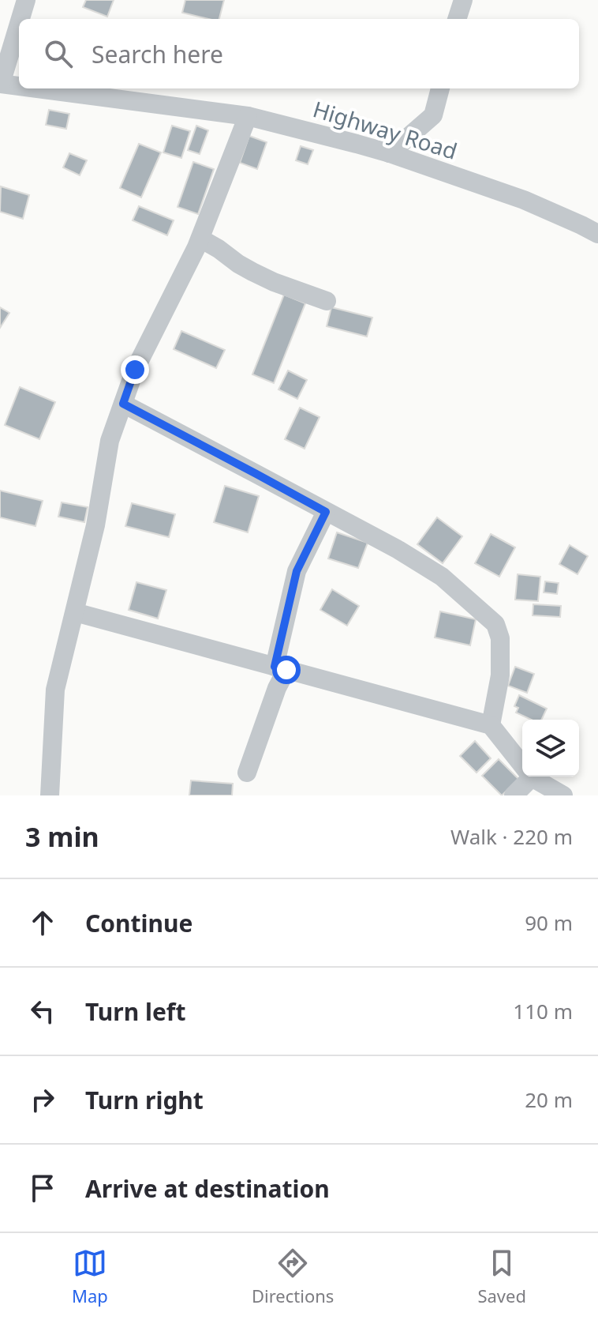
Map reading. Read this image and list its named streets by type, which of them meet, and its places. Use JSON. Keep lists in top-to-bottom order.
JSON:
{
  "streets": {
    "street": ["Highway Road"]
  },
  "page": {
    "search": "Search here",
    "heading": ["3 min", "Walk · 220 m"],
    "list": [
      ["Continue", "90 m"],
      ["Turn left", "110 m"],
      ["Turn right", "20 m"],
      "Arrive at destination"
    ],
    "nav": ["Map", "Directions", "Saved"]
  }
}
